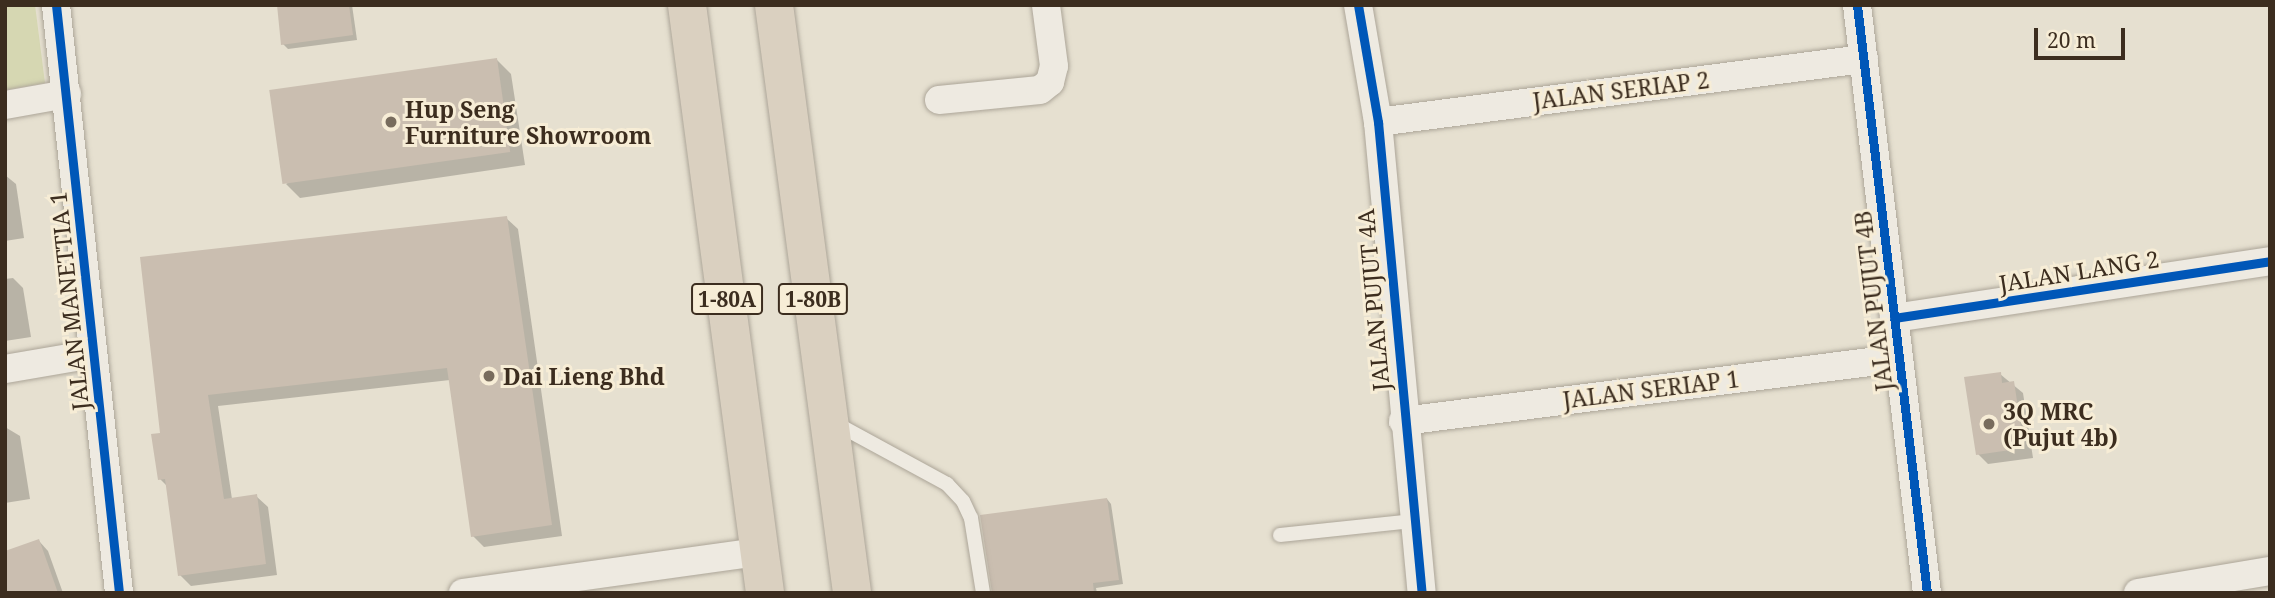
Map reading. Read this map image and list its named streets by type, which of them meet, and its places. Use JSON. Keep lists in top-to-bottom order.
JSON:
{
  "streets": {
    "highway": ["1-80A", "1-80B"],
    "street": [
      "JALAN SERIAP 2",
      "JALAN LANG 2",
      "JALAN PUJUT 4A",
      "JALAN MANETTIA 1",
      "JALAN PUJUT 4B",
      "JALAN SERIAP 1"
    ]
  },
  "crossings": [
    ["JALAN SERIAP 2", "JALAN PUJUT 4A"],
    ["JALAN SERIAP 2", "JALAN PUJUT 4B"],
    ["JALAN LANG 2", "JALAN PUJUT 4B"],
    ["JALAN PUJUT 4A", "JALAN SERIAP 1"],
    ["JALAN PUJUT 4B", "JALAN SERIAP 1"]
  ],
  "places": ["Hup Seng Furniture Showroom", "Dai Lieng Bhd", "3Q MRC (Pujut 4b)"],
  "scale_bar": "20 m"
}
